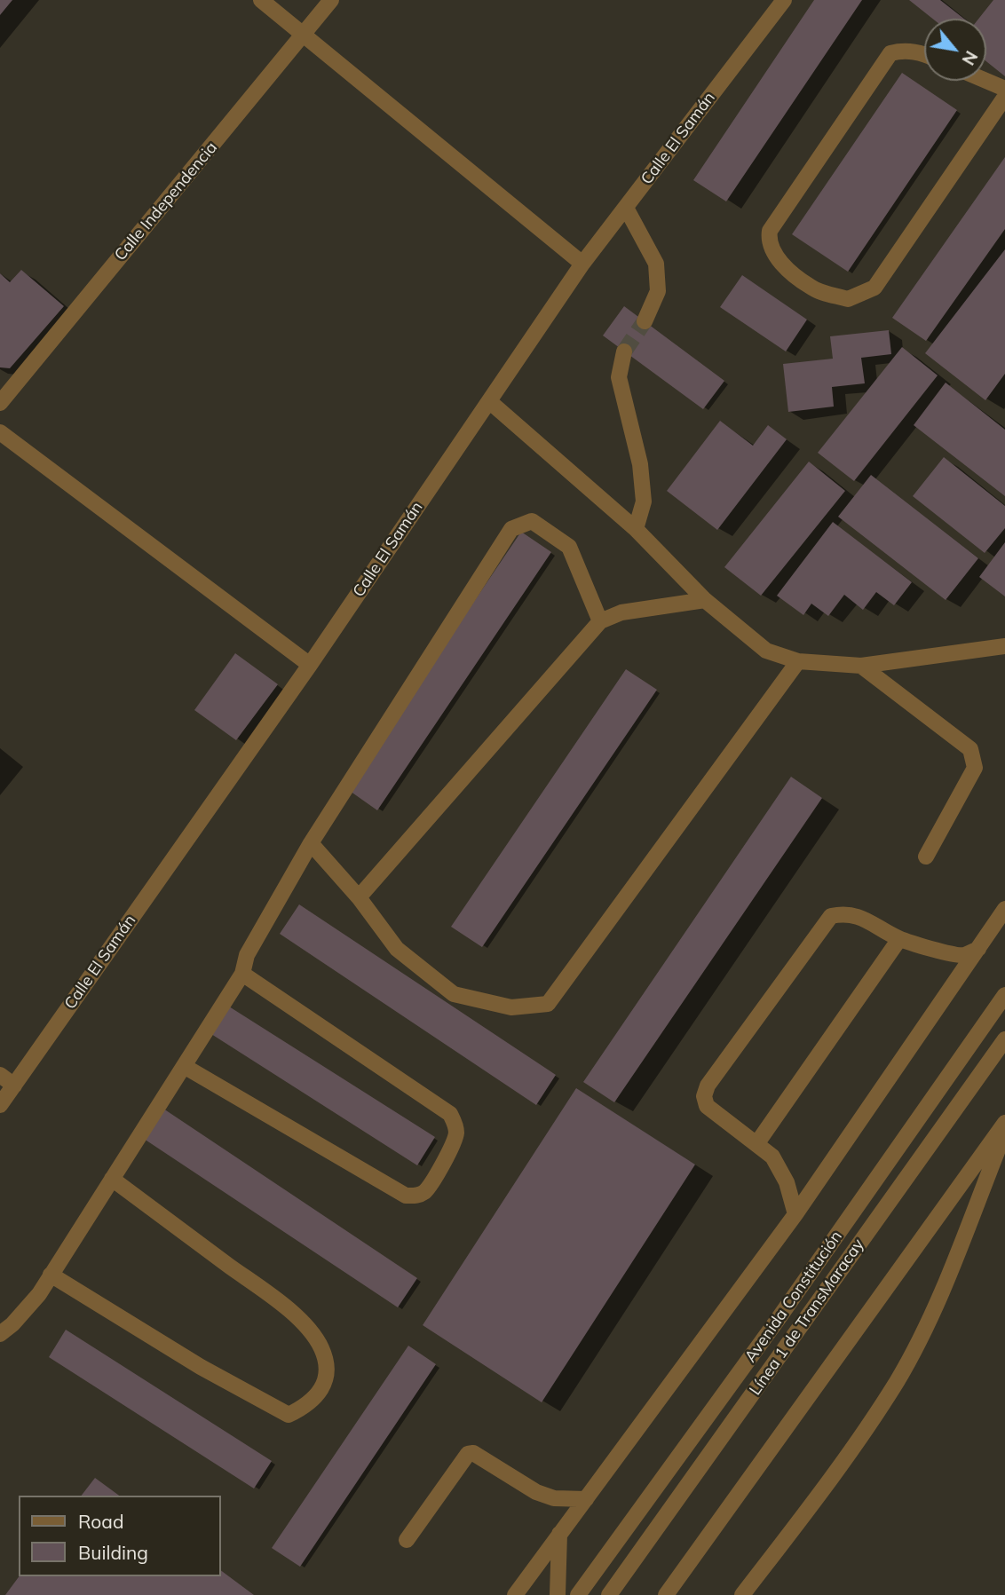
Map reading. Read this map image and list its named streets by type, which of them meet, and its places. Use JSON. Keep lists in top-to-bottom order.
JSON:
{
  "streets": {
    "street": [
      "Calle El Samán",
      "Calle Independencia",
      "Avenida Constitución",
      "Línea 1 de TransMaracay"
    ]
  },
  "legend": ["Road", "Building"],
  "north": "bottom right"
}
